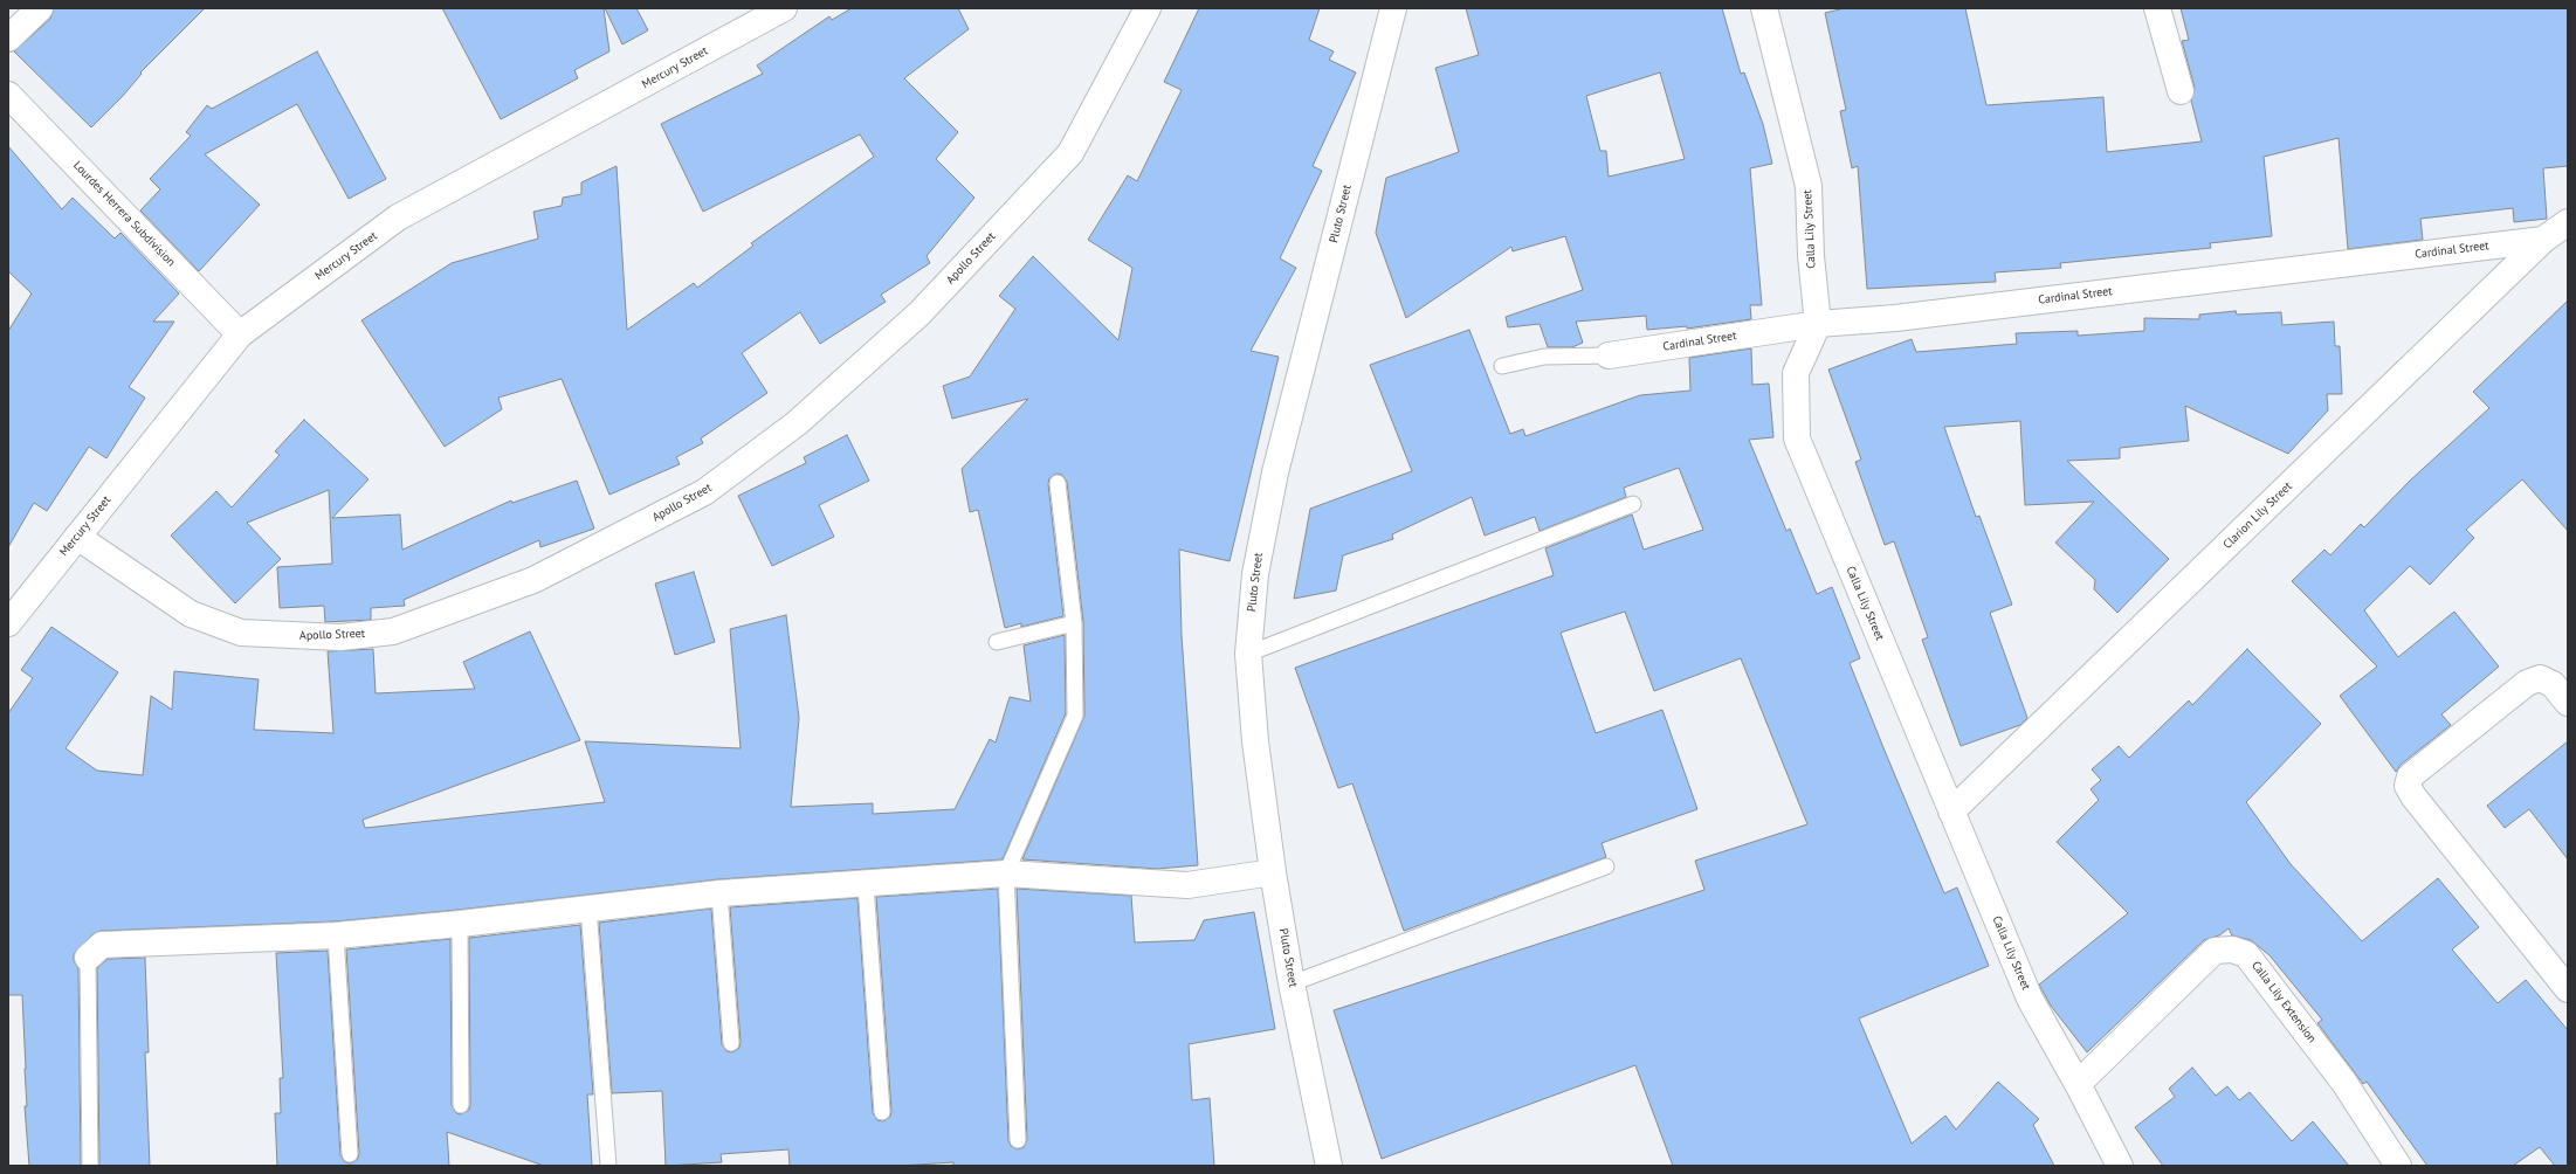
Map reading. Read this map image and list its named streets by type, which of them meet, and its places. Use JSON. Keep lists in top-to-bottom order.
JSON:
{
  "streets": {
    "street": [
      "Mercury Street",
      "Lourdes Herrera Subdivision",
      "Pluto Street",
      "Calla Lily Street",
      "Cardinal Street",
      "Apollo Street",
      "Clarion Lily Street",
      "Calla Lily Extension"
    ]
  },
  "crossings": [
    ["Mercury Street", "Lourdes Herrera Subdivision"],
    ["Mercury Street", "Apollo Street"],
    ["Calla Lily Street", "Cardinal Street"],
    ["Calla Lily Street", "Clarion Lily Street"],
    ["Calla Lily Street", "Calla Lily Extension"],
    ["Cardinal Street", "Clarion Lily Street"]
  ]
}
